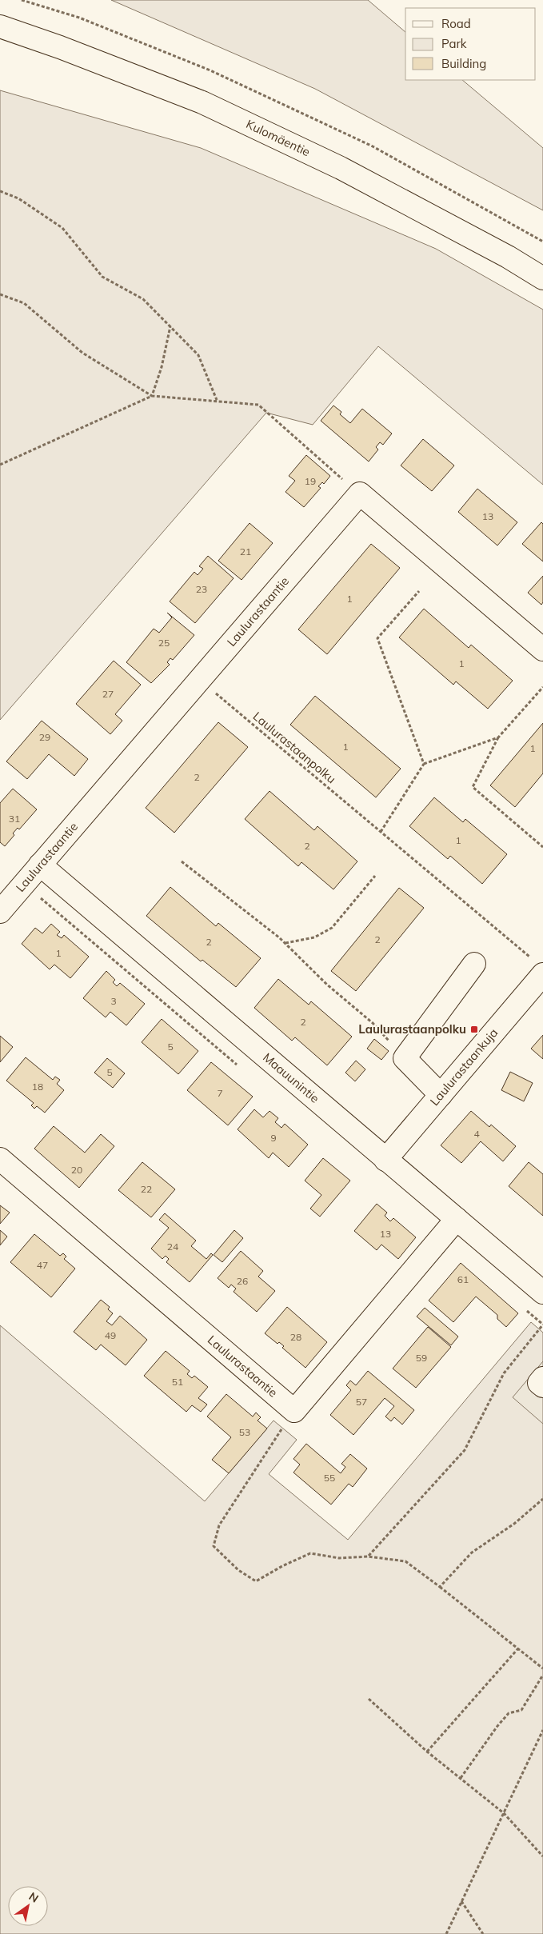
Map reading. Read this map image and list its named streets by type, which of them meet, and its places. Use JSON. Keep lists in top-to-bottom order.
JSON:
{
  "streets": {
    "street": [
      "Kulomäentie",
      "Laulurastaantie",
      "Laulurastaankuja",
      "Maauunintie"
    ],
    "path": ["Laulurastaanpolku"]
  },
  "crossings": [
    ["Laulurastaantie", "Laulurastaanpolku"],
    ["Laulurastaantie", "Maauunintie"],
    ["Laulurastaanpolku", "Laulurastaankuja"],
    ["Laulurastaankuja", "Maauunintie"]
  ],
  "places": {
    "transit": ["Laulurastaanpolku"]
  },
  "house_numbers": [
    "19",
    "13",
    "21",
    "23",
    "1",
    "25",
    "1",
    "27",
    "29",
    "1",
    "1",
    "2",
    "31",
    "1",
    "2",
    "2",
    "2",
    "1",
    "3",
    "2",
    "5",
    "5",
    "18",
    "7",
    "4",
    "9",
    "20",
    "22",
    "13",
    "24",
    "47",
    "61",
    "26",
    "49",
    "28",
    "59",
    "51",
    "57",
    "53",
    "55"
  ],
  "legend": ["Road", "Park", "Building"],
  "north": "top right"
}
